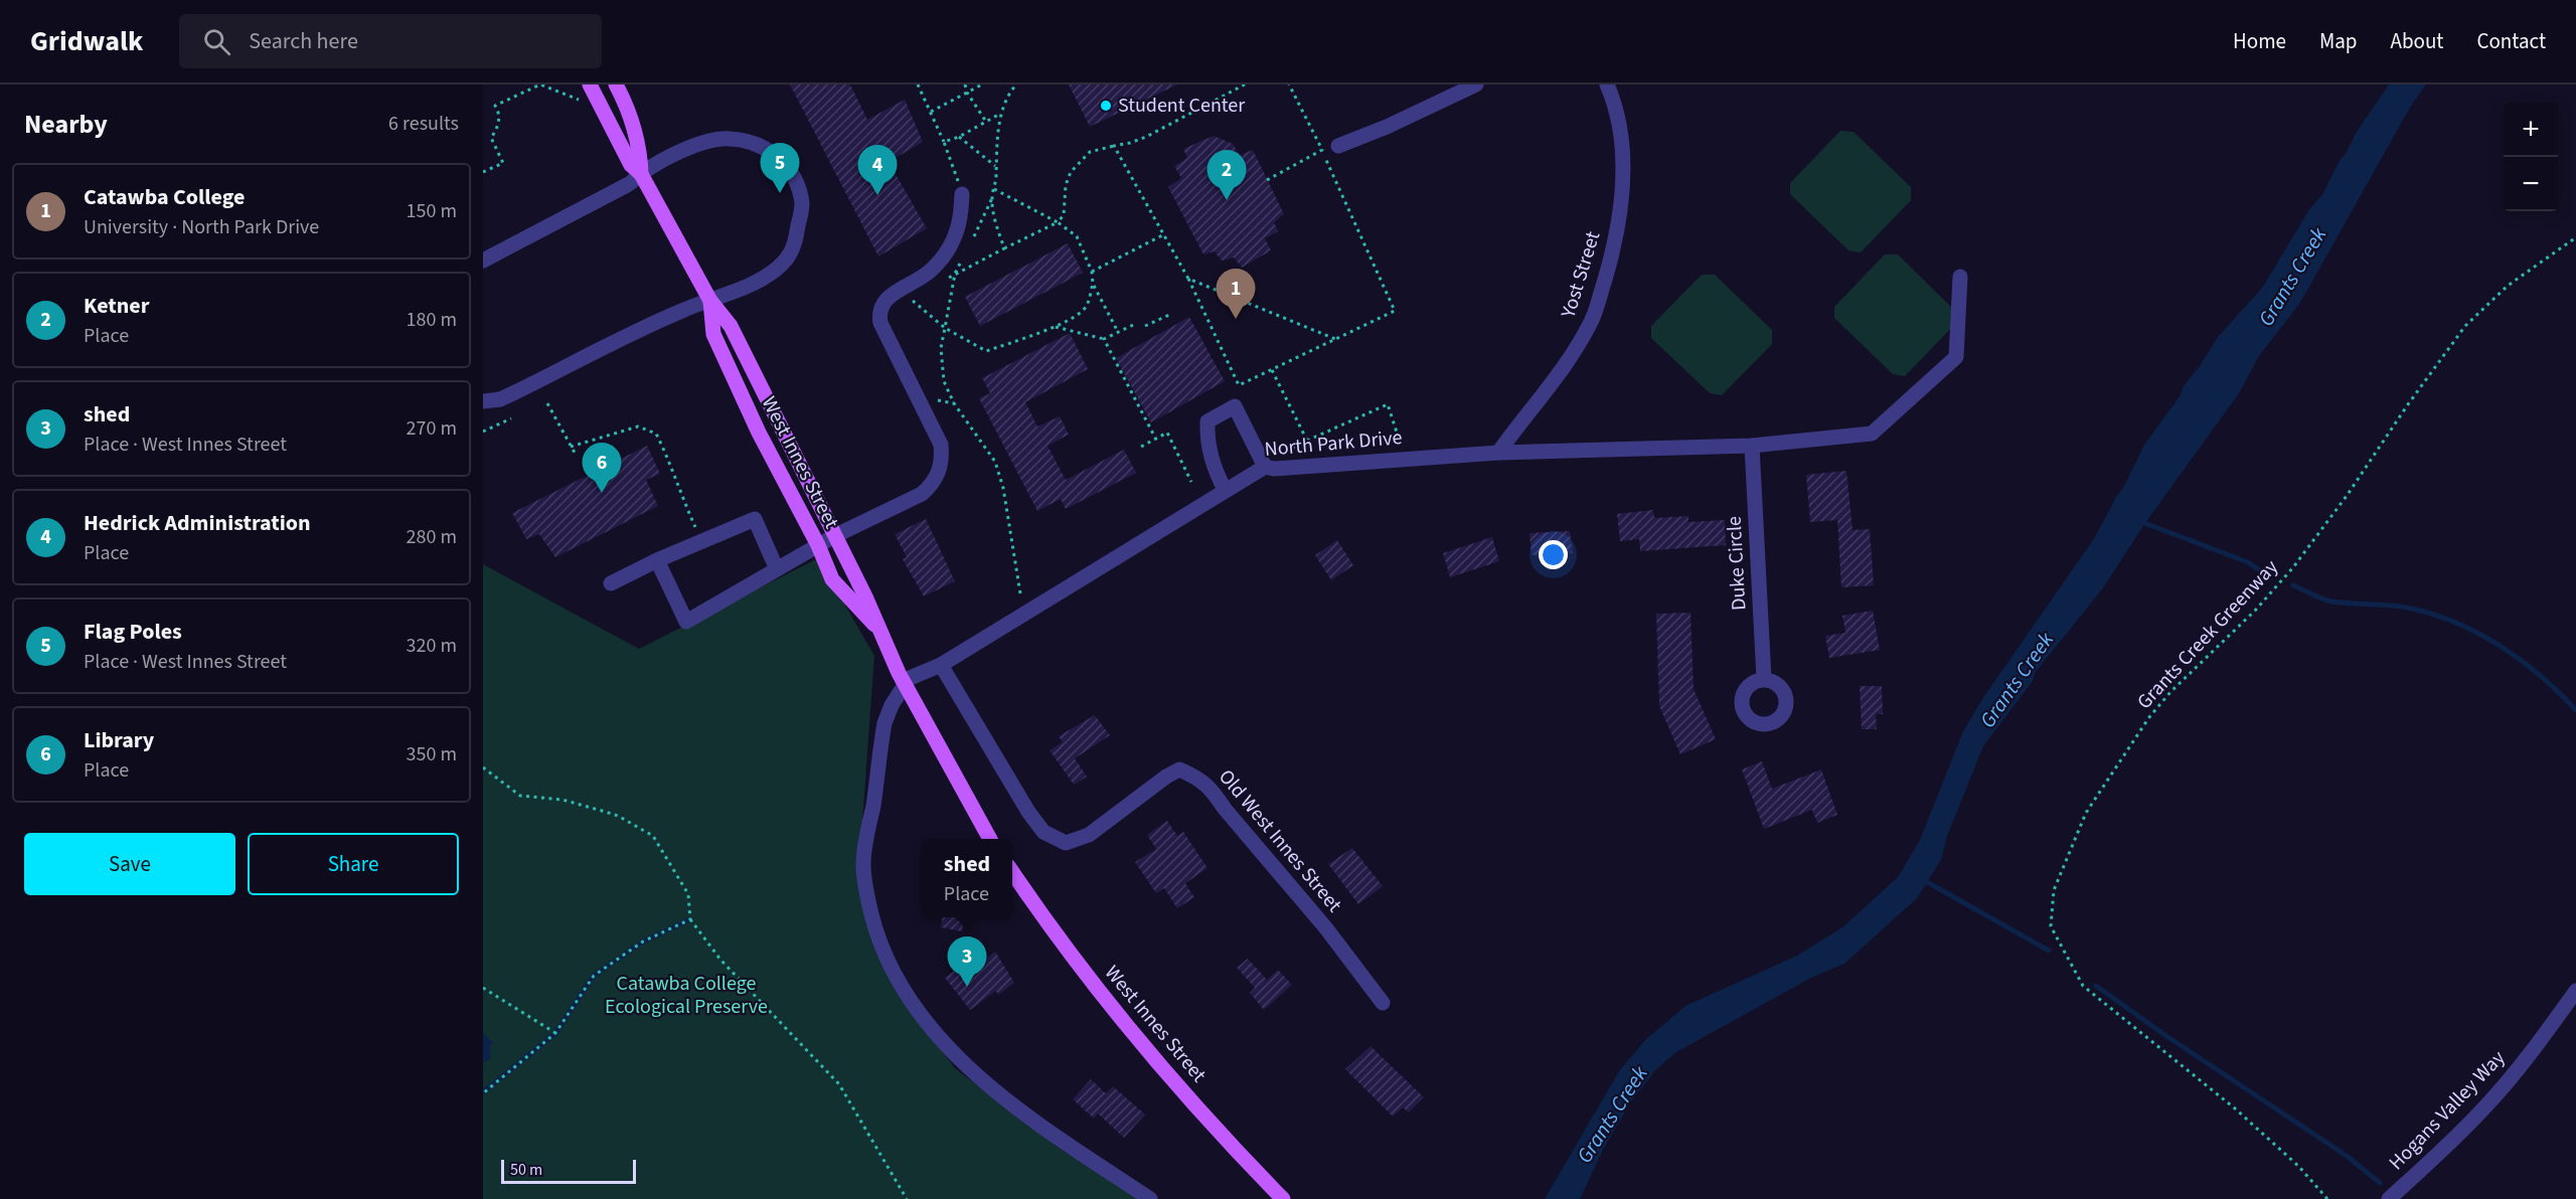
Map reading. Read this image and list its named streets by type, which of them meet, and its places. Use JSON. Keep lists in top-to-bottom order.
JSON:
{
  "streets": {
    "main road": ["West Innes Street"],
    "street": [
      "Yost Street",
      "North Park Drive",
      "Duke Circle",
      "Old West Innes Street",
      "Hogans Valley Way"
    ],
    "path": ["Grants Creek Greenway"]
  },
  "crossings": [
    ["Yost Street", "North Park Drive"],
    ["North Park Drive", "West Innes Street"],
    ["North Park Drive", "Duke Circle"],
    ["North Park Drive", "Old West Innes Street"]
  ],
  "water": ["Grants Creek"],
  "parks": ["Catawba College Ecological Preserve"],
  "places": ["Student Center"],
  "scale_bar": "50 m",
  "page": {
    "header": "Gridwalk",
    "search": "Search here",
    "nav": [
      "Home",
      "Map",
      "About",
      "Contact"
    ],
    "heading": ["Nearby", "6 results"],
    "map_buttons": ["+", "−"],
    "pins": [
      "5",
      "4",
      "2",
      "1",
      "6",
      "3"
    ],
    "list": [
      {
        "mark": "1",
        "name": "Catawba College",
        "note": "University · North Park Drive",
        "value": "150 m"
      },
      {
        "mark": "2",
        "name": "Ketner",
        "note": "Place",
        "value": "180 m"
      },
      {
        "mark": "3",
        "name": "shed",
        "note": "Place · West Innes Street",
        "value": "270 m"
      },
      {
        "mark": "4",
        "name": "Hedrick Administration",
        "note": "Place",
        "value": "280 m"
      },
      {
        "mark": "5",
        "name": "Flag Poles",
        "note": "Place · West Innes Street",
        "value": "320 m"
      },
      {
        "mark": "6",
        "name": "Library",
        "note": "Place",
        "value": "350 m"
      }
    ],
    "buttons": ["Save", "Share"],
    "popup": ["shed", "Place"],
    "scale": "50 m"
  }
}
